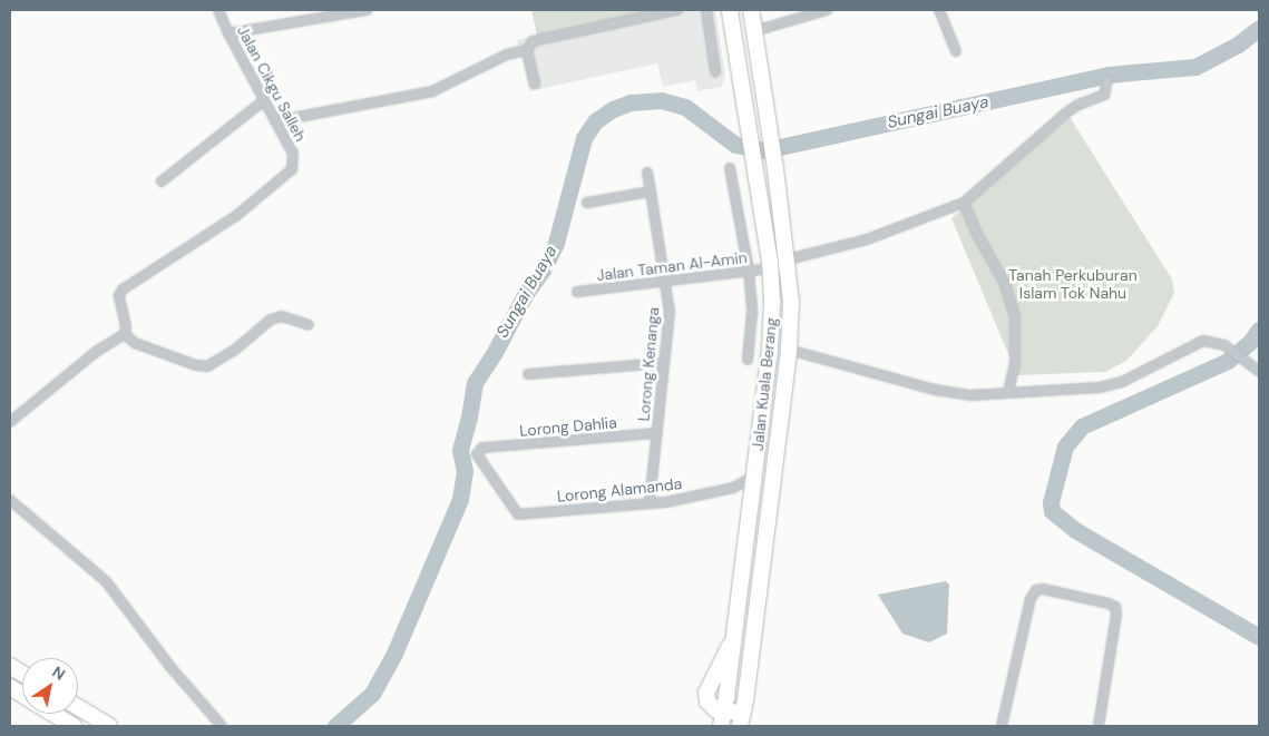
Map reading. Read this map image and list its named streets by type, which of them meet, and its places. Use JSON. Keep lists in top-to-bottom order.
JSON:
{
  "streets": {
    "highway": ["Jalan Kuala Berang"],
    "street": [
      "Jalan Cikgu Salleh",
      "Jalan Taman Al-Amin",
      "Lorong Kenanga",
      "Lorong Dahlia",
      "Lorong Alamanda"
    ]
  },
  "crossings": [
    ["Jalan Taman Al-Amin", "Lorong Kenanga"],
    ["Jalan Taman Al-Amin", "Jalan Kuala Berang"],
    ["Lorong Kenanga", "Lorong Dahlia"],
    ["Lorong Kenanga", "Lorong Alamanda"],
    ["Jalan Kuala Berang", "Lorong Alamanda"],
    ["Lorong Dahlia", "Lorong Alamanda"]
  ],
  "water": ["Sungai Buaya"],
  "parks": ["Tanah Perkuburan Islam Tok Nahu"],
  "north": "top right"
}
